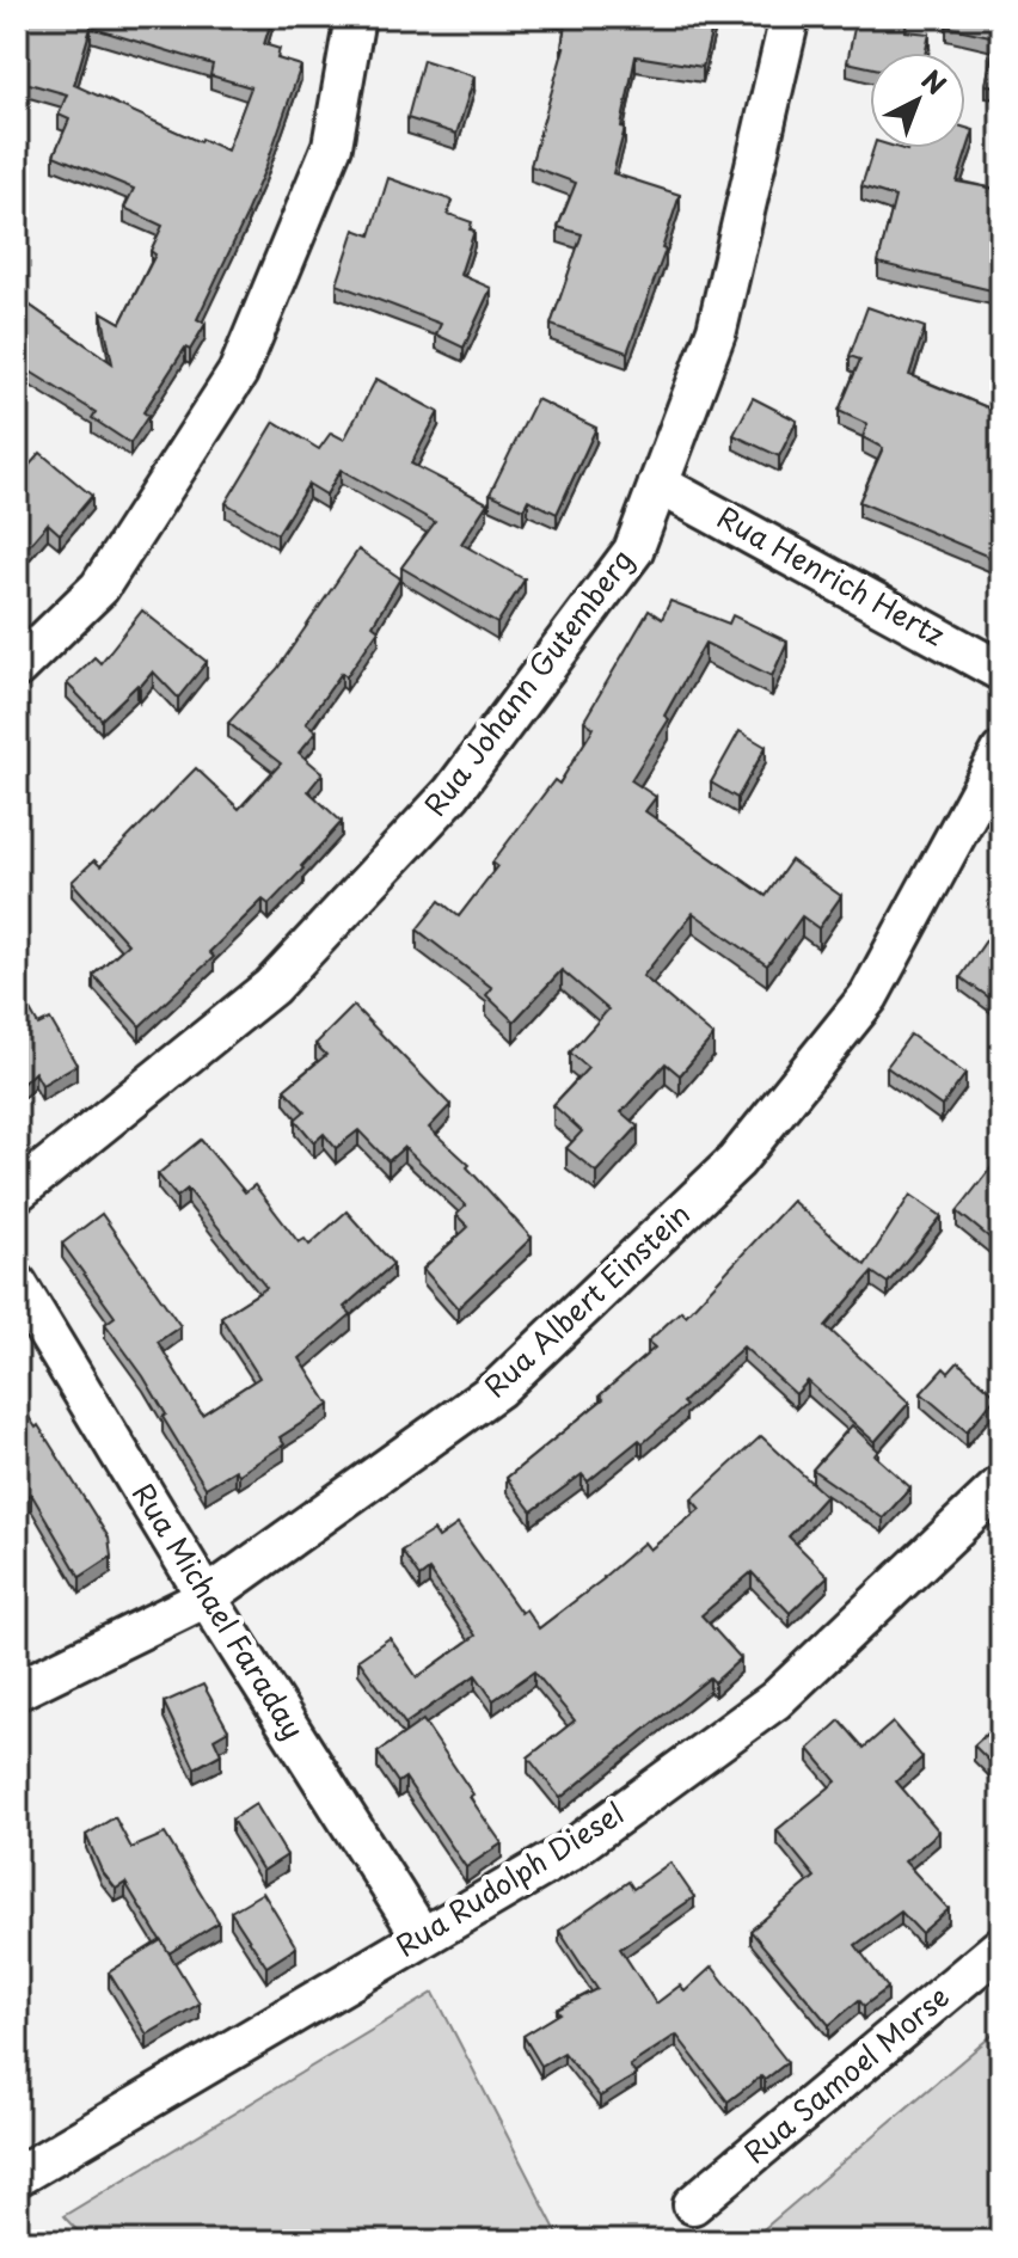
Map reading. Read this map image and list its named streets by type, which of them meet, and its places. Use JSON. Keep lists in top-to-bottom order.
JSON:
{
  "streets": {
    "street": [
      "Rua Henrich Hertz",
      "Rua Johann Gutemberg",
      "Rua Albert Einstein",
      "Rua Michael Faraday",
      "Rua Rudolph Diesel",
      "Rua Samoel Morse"
    ]
  },
  "crossings": [
    ["Rua Henrich Hertz", "Rua Johann Gutemberg"],
    ["Rua Albert Einstein", "Rua Michael Faraday"],
    ["Rua Michael Faraday", "Rua Rudolph Diesel"]
  ],
  "north": "top right"
}
